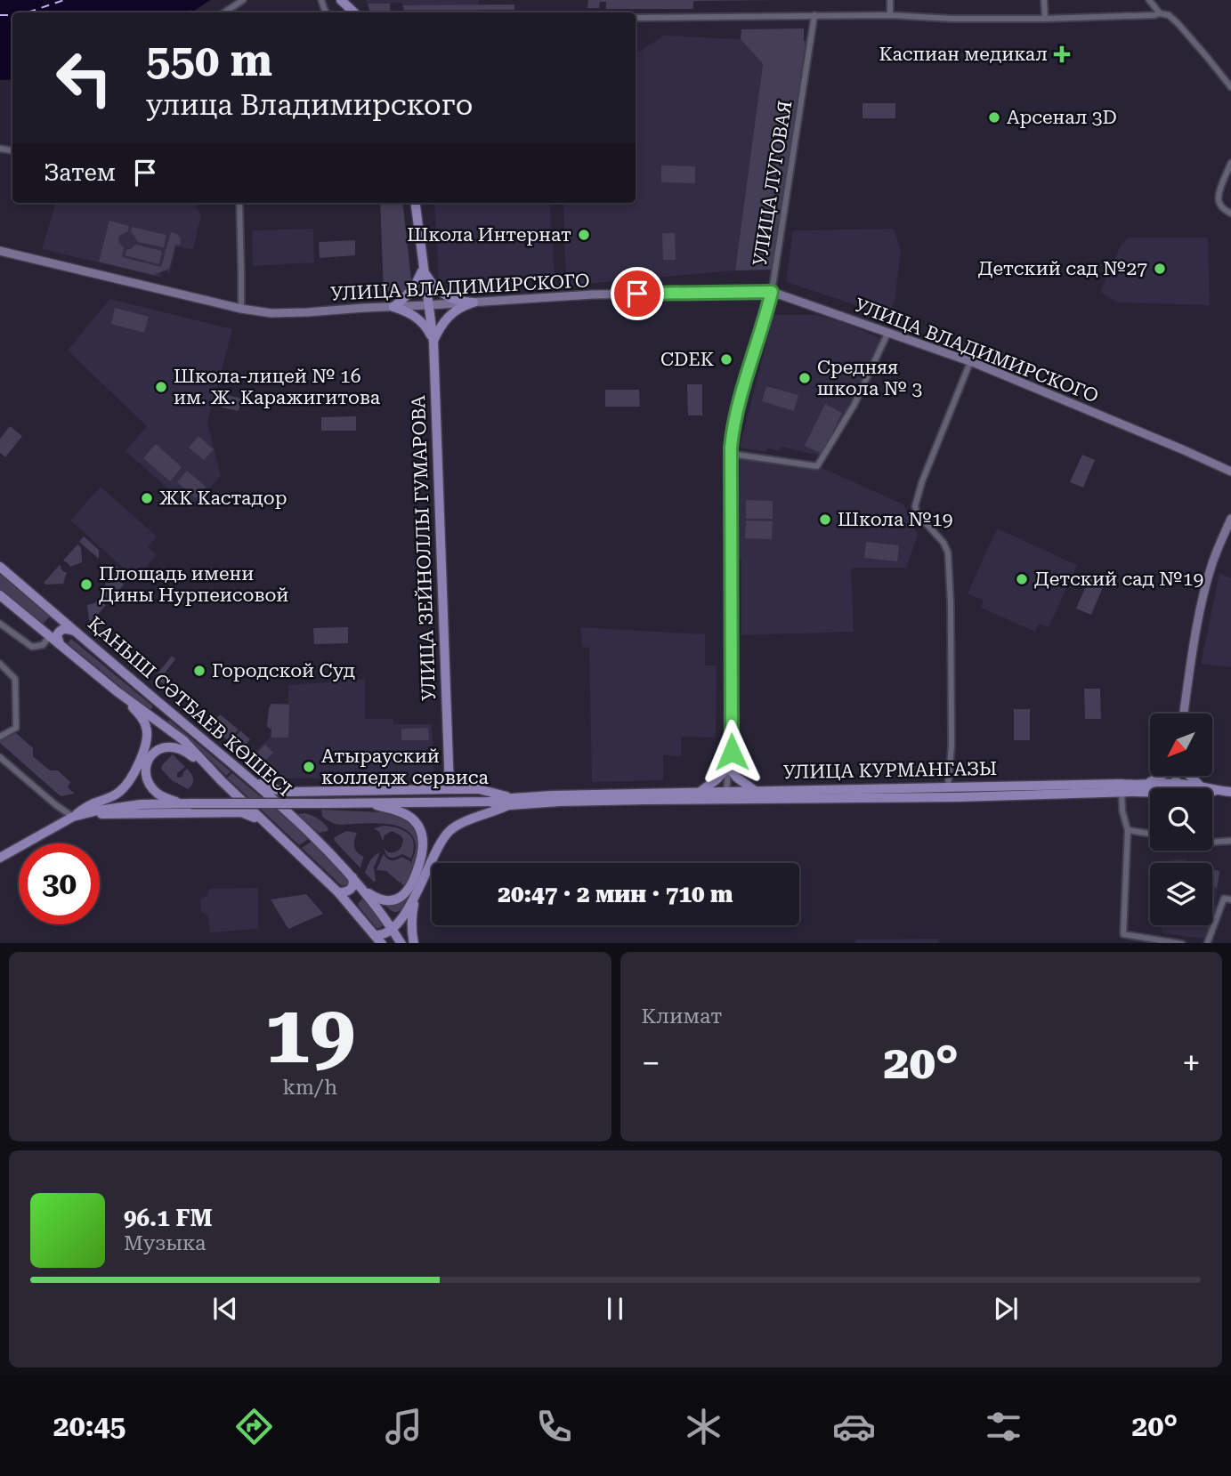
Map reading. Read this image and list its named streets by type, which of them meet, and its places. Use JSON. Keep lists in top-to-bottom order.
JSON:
{
  "streets": {
    "main road": ["УЛИЦА ЗЕЙНОЛЛЫ ГУМАРОВА", "ҚАНЫШ СӘТБАЕВ КӨШЕСІ", "УЛИЦА КУРМАНГАЗЫ"],
    "street": ["УЛИЦА ЛУГОВАЯ", "УЛИЦА ВЛАДИМИРСКОГО"]
  },
  "crossings": [
    ["УЛИЦА ЛУГОВАЯ", "УЛИЦА ВЛАДИМИРСКОГО"],
    ["УЛИЦА ЛУГОВАЯ", "УЛИЦА КУРМАНГАЗЫ"],
    ["УЛИЦА ВЛАДИМИРСКОГО", "УЛИЦА ЗЕЙНОЛЛЫ ГУМАРОВА"]
  ],
  "places": {
    "health": ["Каспиан медикал"],
    "other": [
      "Арсенал 3D",
      "Школа Интернат",
      "Детский сад №27",
      "CDEK",
      "Средняя школа № 3",
      "Школа-лицей № 16 им. Ж. Каражигитова",
      "ЖК Кастадор",
      "Школа №19",
      "Детский сад №19",
      "Площадь имени Дины Нурпеисовой",
      "Городской Суд",
      "Атырауский колледж сервиса"
    ]
  },
  "north": "bottom left",
  "page": {
    "turn": ["550 m", "улица Владимирского"],
    "then": "Затем",
    "limit": "30",
    "trip": "20:47 · 2 мин · 710 m",
    "tile": [
      ["19", "km/h"],
      "Климат"
    ],
    "heat": ["−", "20°", "+"],
    "song": ["96.1 FM", "Музыка"],
    "tabs": ["20:45", "20°"]
  }
}
